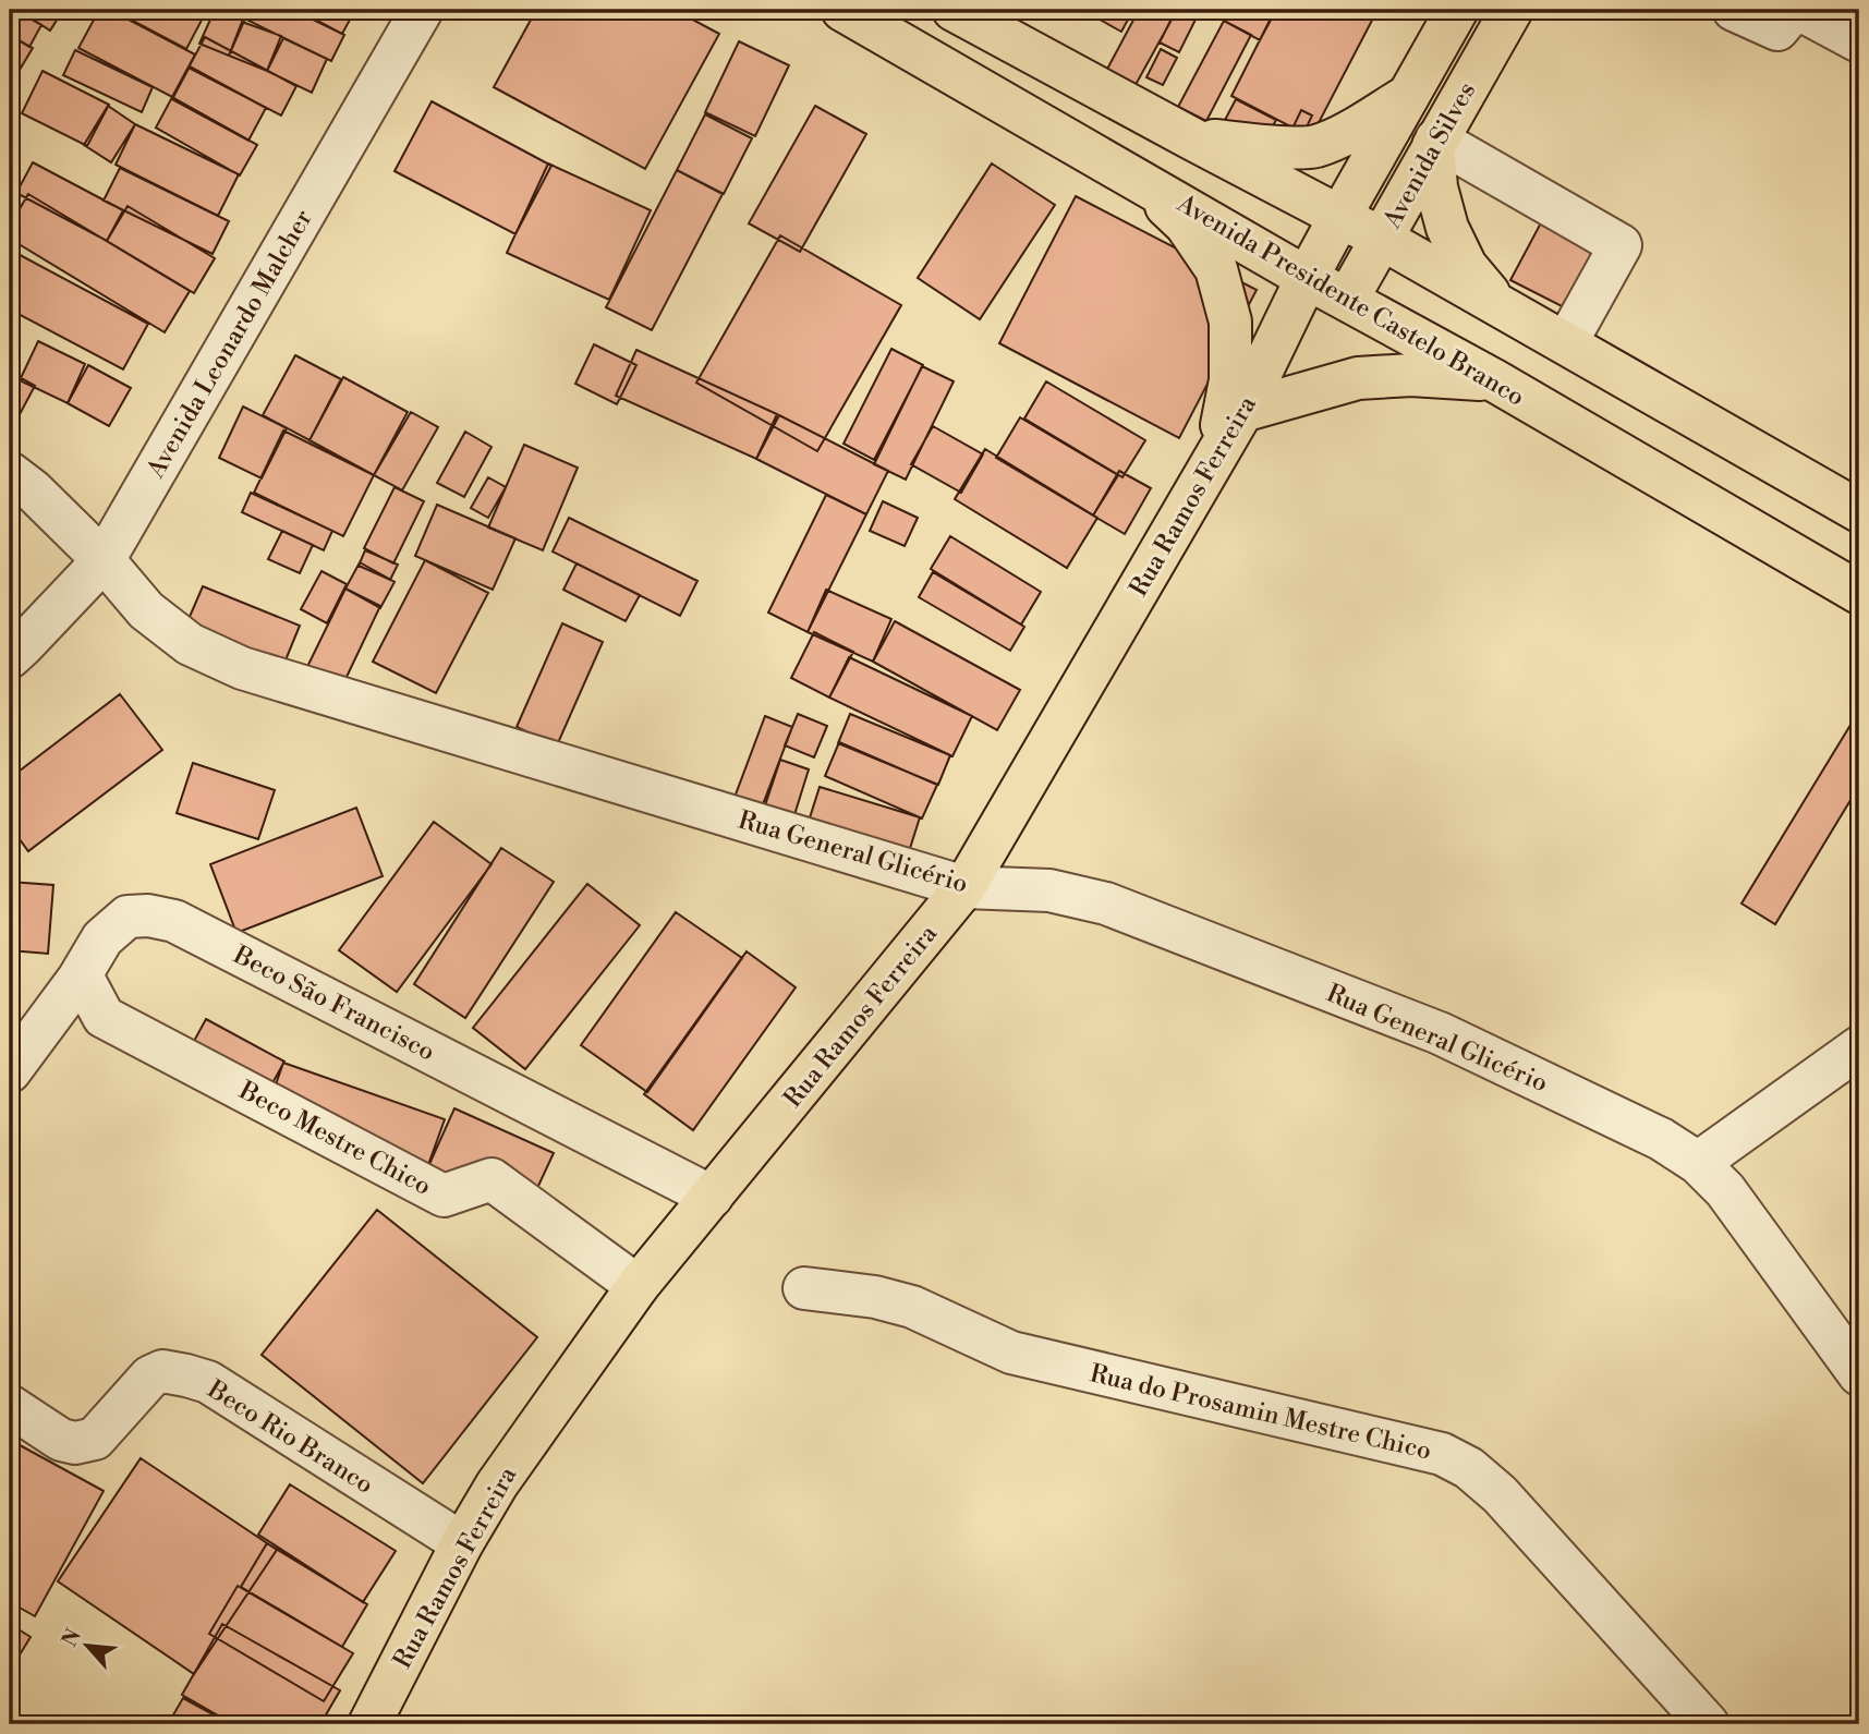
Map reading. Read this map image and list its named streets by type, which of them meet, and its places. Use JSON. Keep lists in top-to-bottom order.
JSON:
{
  "streets": {
    "main road": ["Avenida Silves", "Avenida Presidente Castelo Branco", "Rua Ramos Ferreira"],
    "street": [
      "Avenida Leonardo Malcher",
      "Rua General Glicério",
      "Beco São Francisco",
      "Beco Mestre Chico",
      "Rua do Prosamin Mestre Chico",
      "Beco Rio Branco"
    ]
  },
  "crossings": [
    ["Avenida Silves", "Avenida Presidente Castelo Branco"],
    ["Avenida Silves", "Rua Ramos Ferreira"],
    ["Avenida Presidente Castelo Branco", "Rua Ramos Ferreira"],
    ["Avenida Leonardo Malcher", "Rua General Glicério"],
    ["Rua Ramos Ferreira", "Rua General Glicério"],
    ["Rua Ramos Ferreira", "Beco São Francisco"],
    ["Rua Ramos Ferreira", "Beco Mestre Chico"],
    ["Rua Ramos Ferreira", "Beco Rio Branco"],
    ["Beco São Francisco", "Beco Mestre Chico"]
  ],
  "north": "top left"
}
